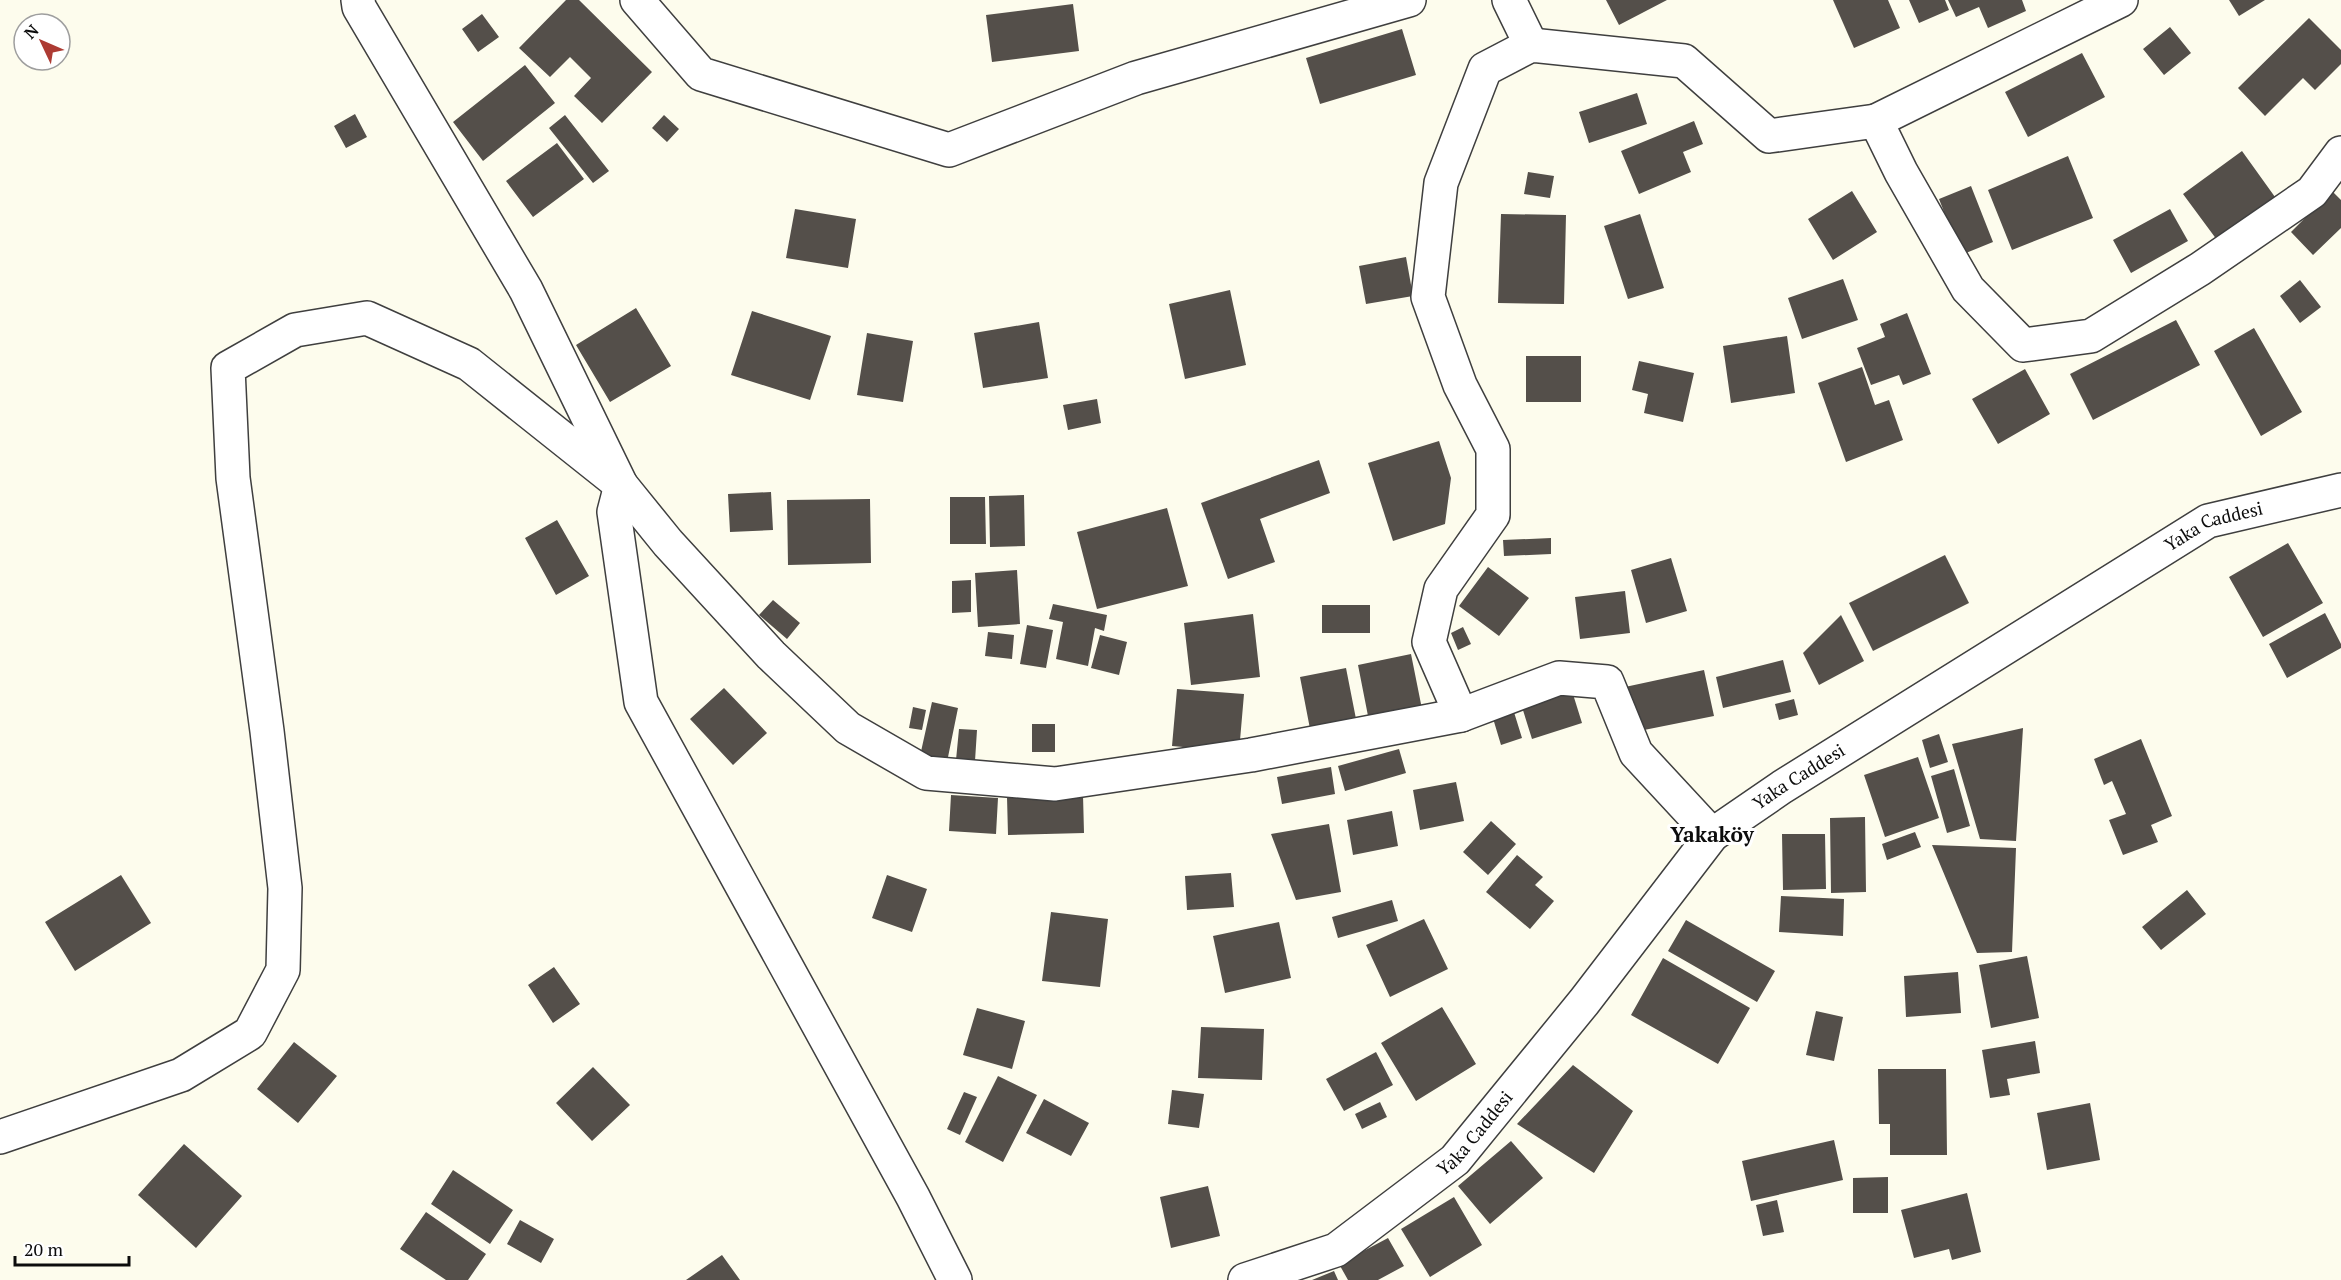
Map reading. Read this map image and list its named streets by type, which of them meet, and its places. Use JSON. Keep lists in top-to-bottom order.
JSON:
{
  "streets": {
    "street": ["Yaka Caddesi"]
  },
  "districts": ["Yakaköy"],
  "scale_bar": "20 m",
  "north": "top left"
}
